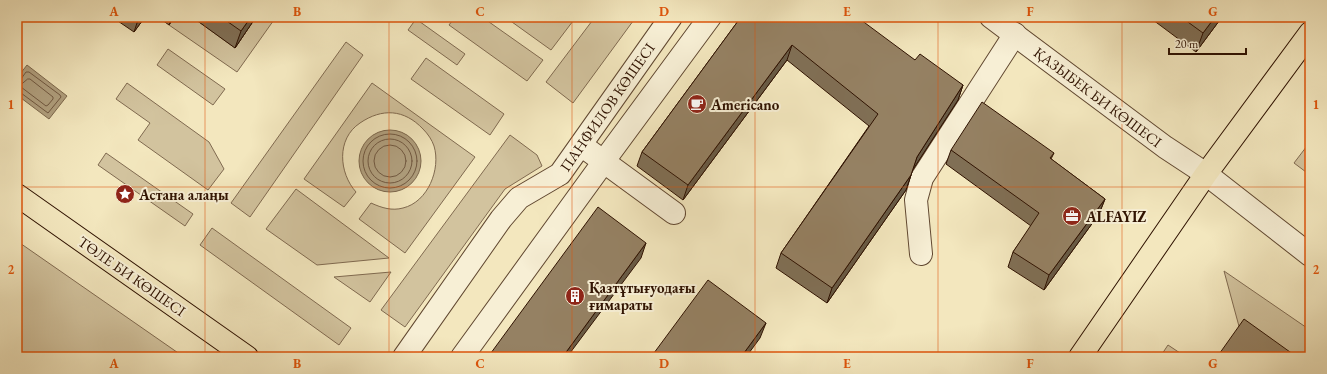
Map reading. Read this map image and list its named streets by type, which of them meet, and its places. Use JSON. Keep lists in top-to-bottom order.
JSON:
{
  "streets": {
    "main road": ["ТӨЛЕ БИ КӨШЕСІ"],
    "street": ["ҚАЗЫБЕК БИ КӨШЕСІ", "ПАНФИЛОВ КӨШЕСІ"]
  },
  "places": {
    "cafe": ["Americano"],
    "place": ["Астана алаңы"],
    "office": ["ALFAYIZ"],
    "building": ["Қазтұтығуодағы ғимараты"]
  },
  "scale_bar": "20 m",
  "grid": {
    "columns": [
      "A",
      "B",
      "C",
      "D",
      "E",
      "F",
      "G"
    ],
    "rows": ["1", "2"]
  }
}
